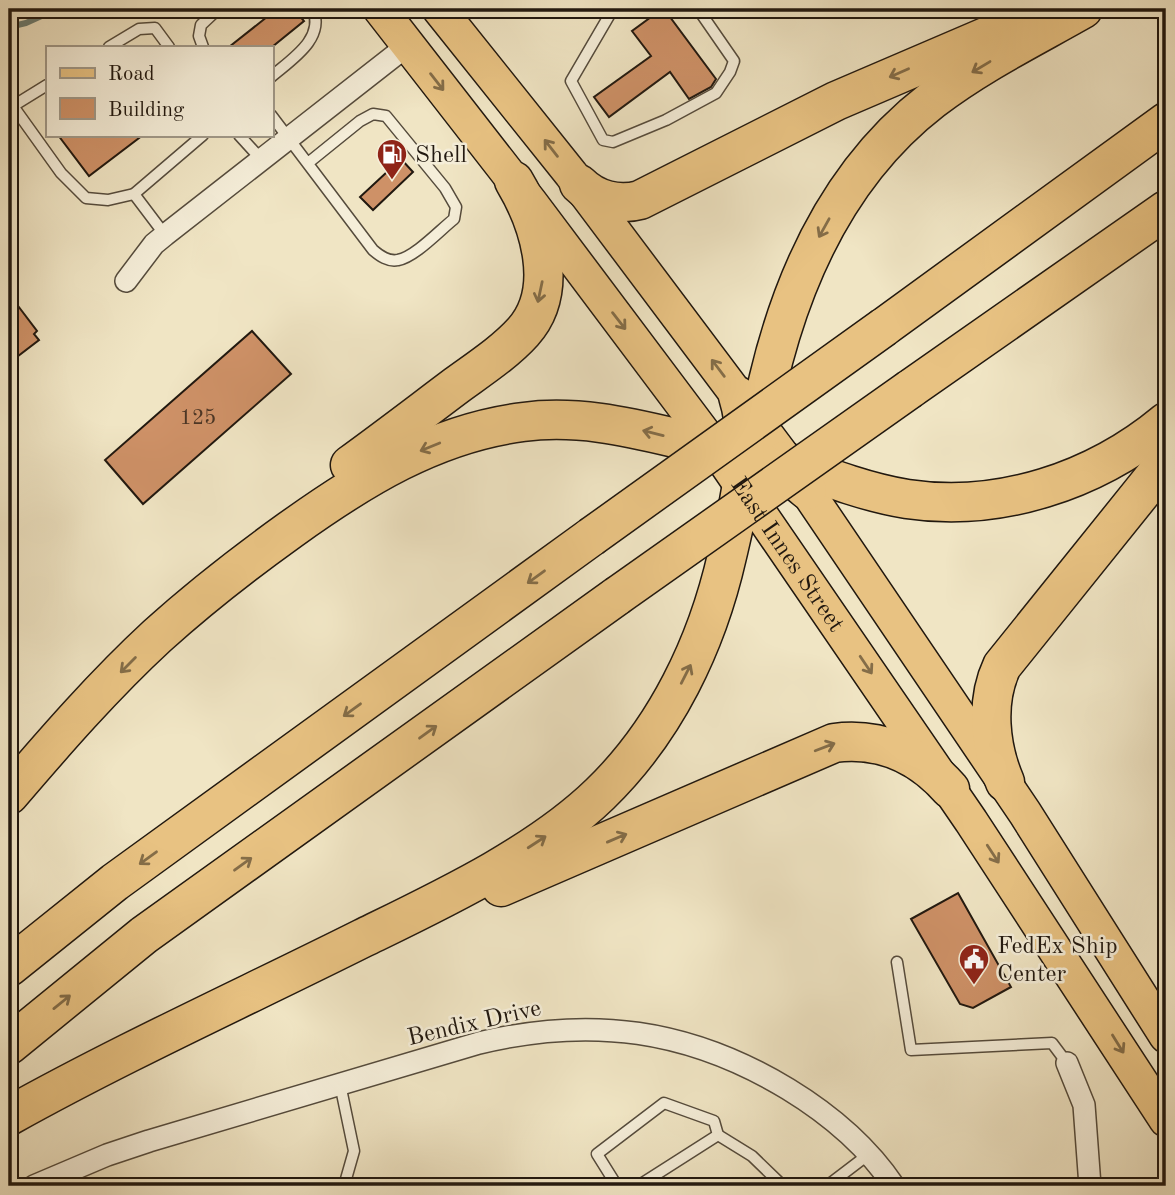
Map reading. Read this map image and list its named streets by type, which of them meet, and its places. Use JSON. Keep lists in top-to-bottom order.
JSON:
{
  "streets": {
    "main road": ["East Innes Street"],
    "street": ["Bendix Drive"]
  },
  "places": {
    "fuel station": ["Shell"],
    "public building": ["FedEx Ship Center"]
  },
  "house_numbers": ["125"],
  "legend": ["Road", "Building"]
}
